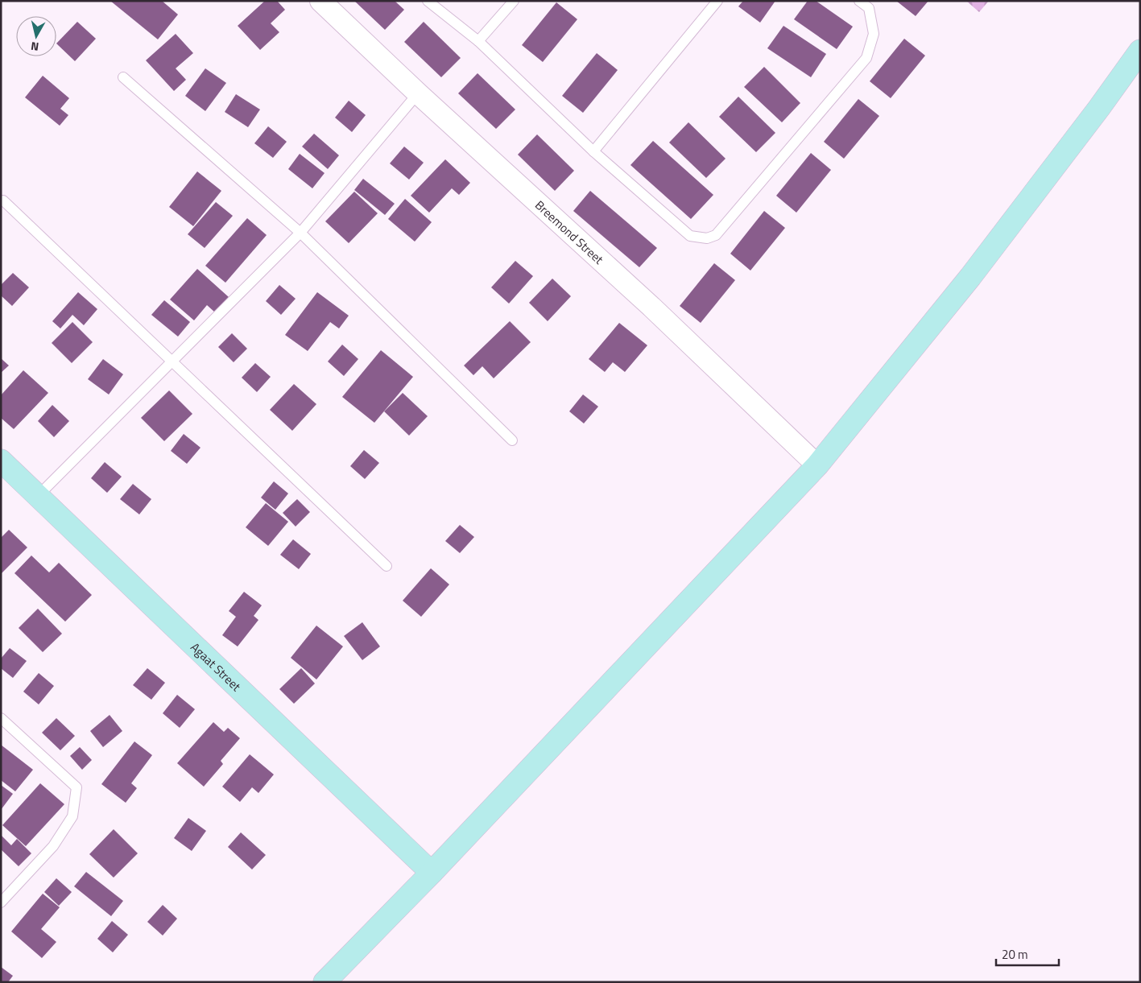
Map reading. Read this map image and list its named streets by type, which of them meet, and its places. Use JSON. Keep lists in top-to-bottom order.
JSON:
{
  "streets": {
    "street": ["Breemond Street", "Agaat Street"]
  },
  "scale_bar": "20 m",
  "north": "bottom"
}
